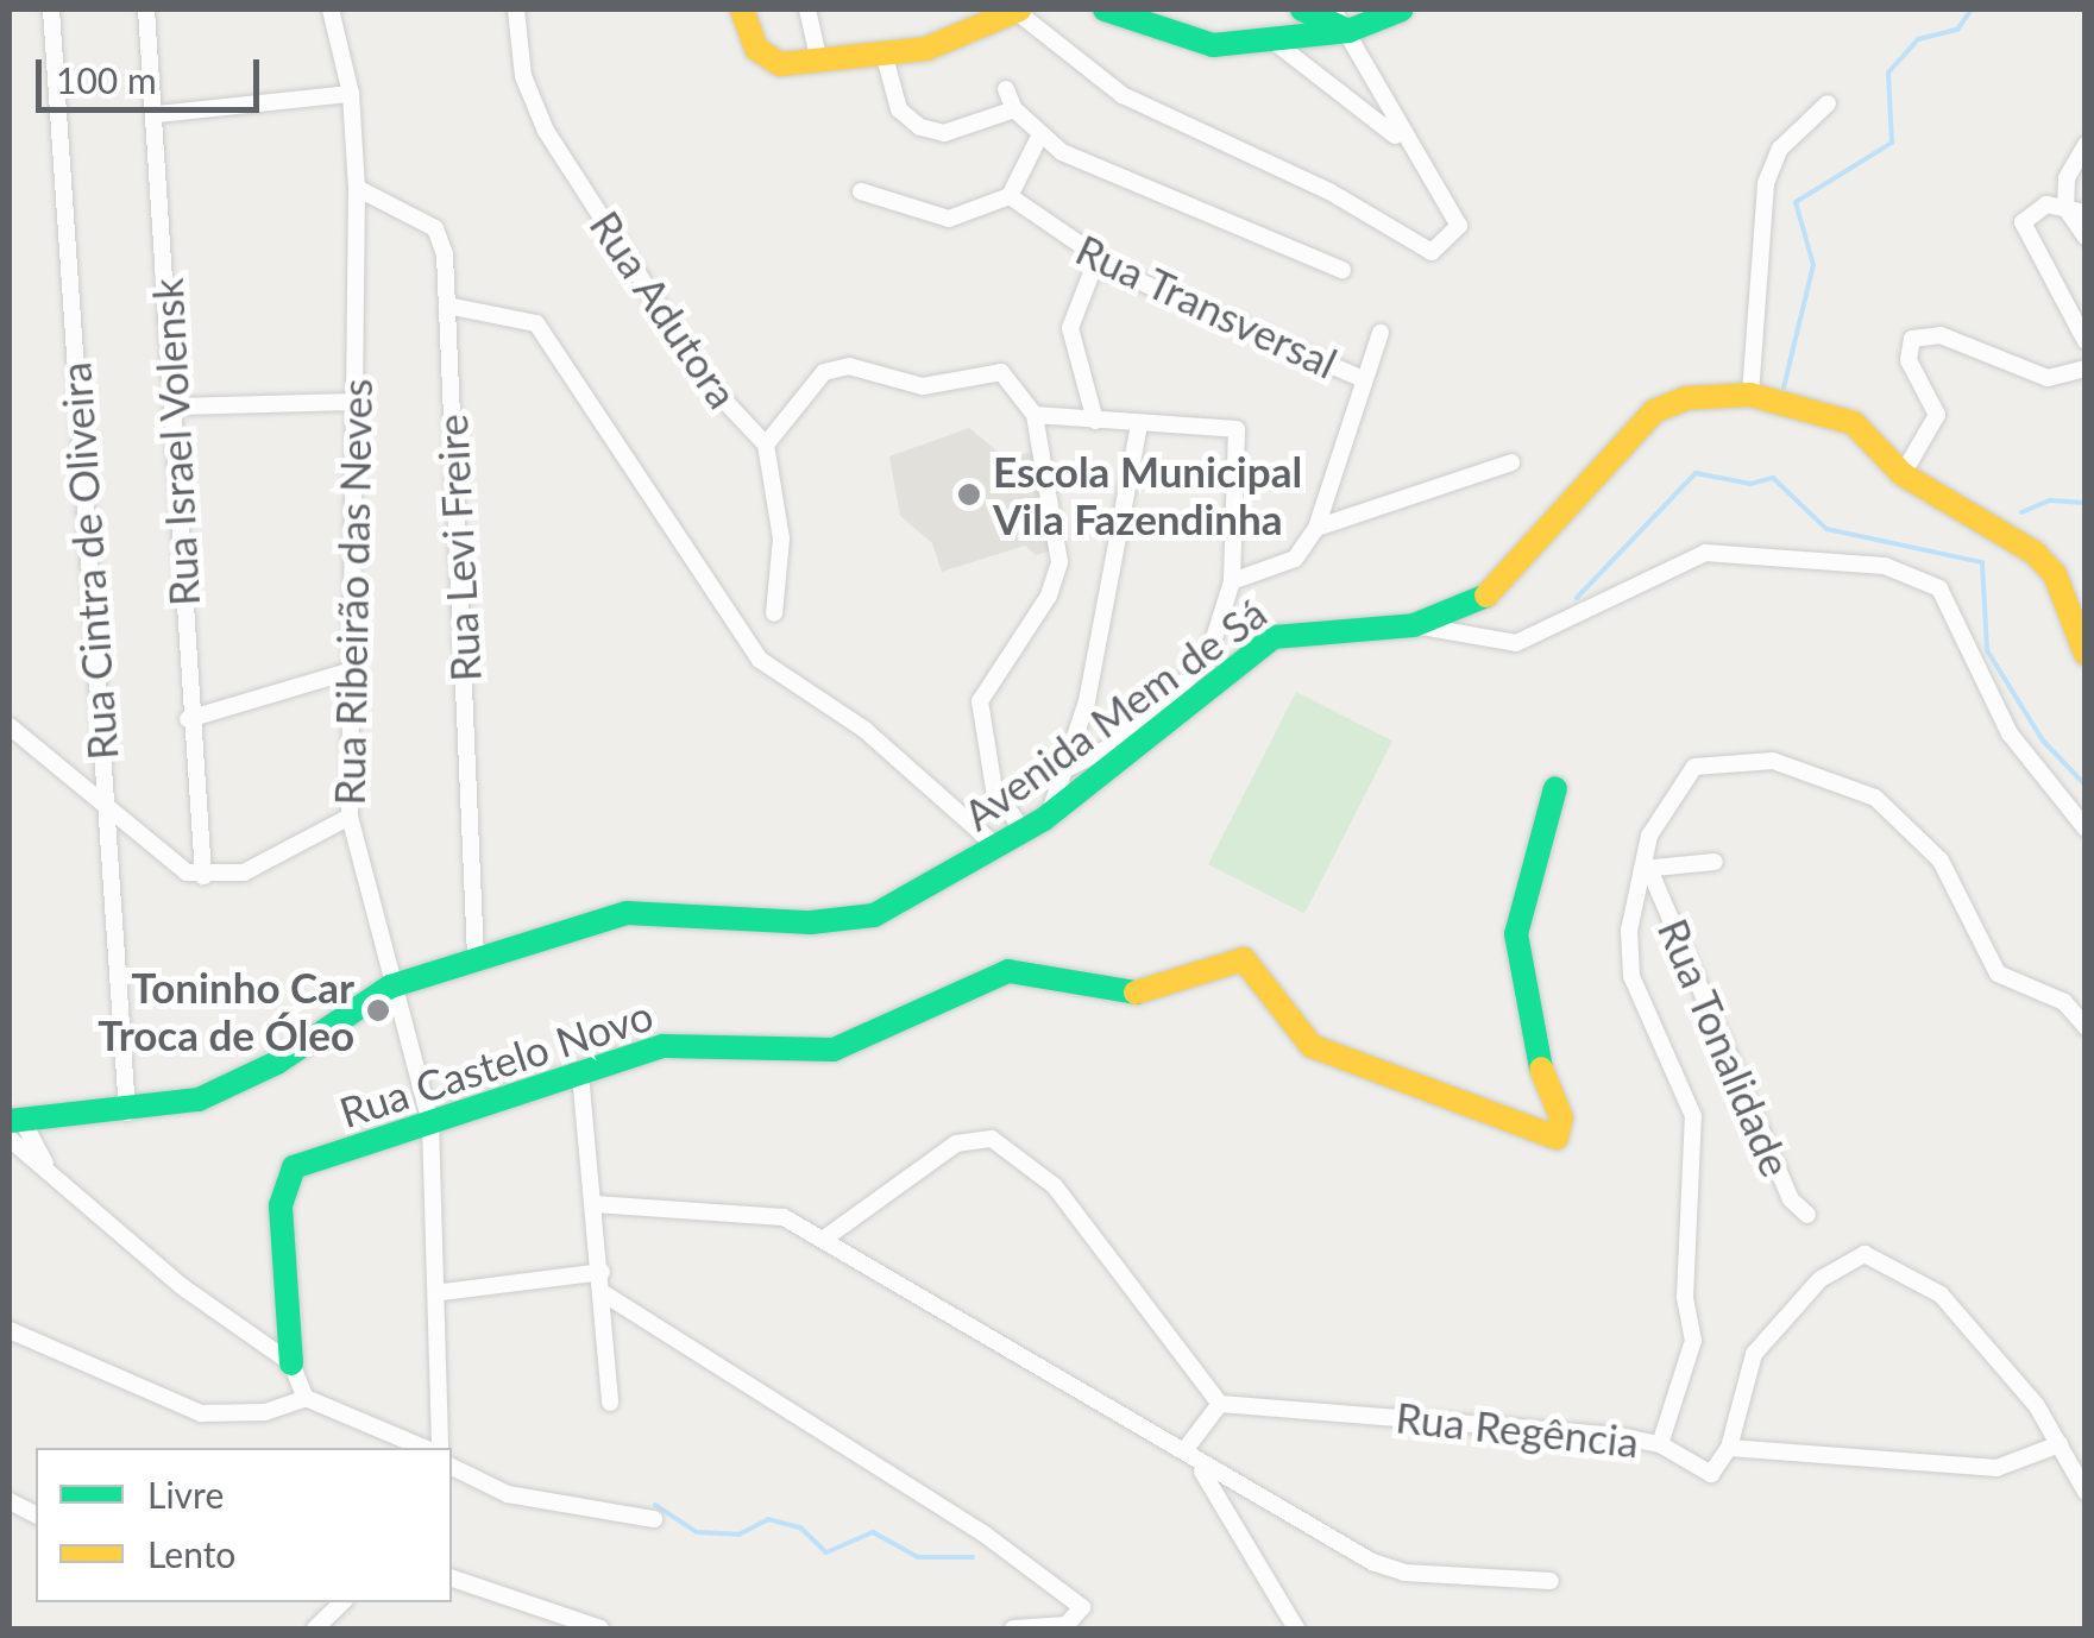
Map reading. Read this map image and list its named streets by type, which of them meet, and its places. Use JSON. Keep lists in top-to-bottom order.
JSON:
{
  "streets": {
    "street": [
      "Rua Transversal",
      "Rua Adutora",
      "Rua Israel Volensk",
      "Rua Levi Freire",
      "Rua Cintra de Oliveira",
      "Rua Ribeirão das Neves",
      "Avenida Mem de Sá",
      "Rua Tonalidade",
      "Rua Castelo Novo",
      "Rua Regência"
    ]
  },
  "crossings": [
    ["Rua Levi Freire", "Rua Ribeirão das Neves"],
    ["Rua Levi Freire", "Avenida Mem de Sá"],
    ["Rua Cintra de Oliveira", "Avenida Mem de Sá"],
    ["Rua Ribeirão das Neves", "Avenida Mem de Sá"],
    ["Rua Ribeirão das Neves", "Rua Castelo Novo"]
  ],
  "places": ["Escola Municipal Vila Fazendinha", "Toninho Car Troca de Óleo"],
  "legend": ["Livre", "Lento"],
  "scale_bar": "100 m"
}
